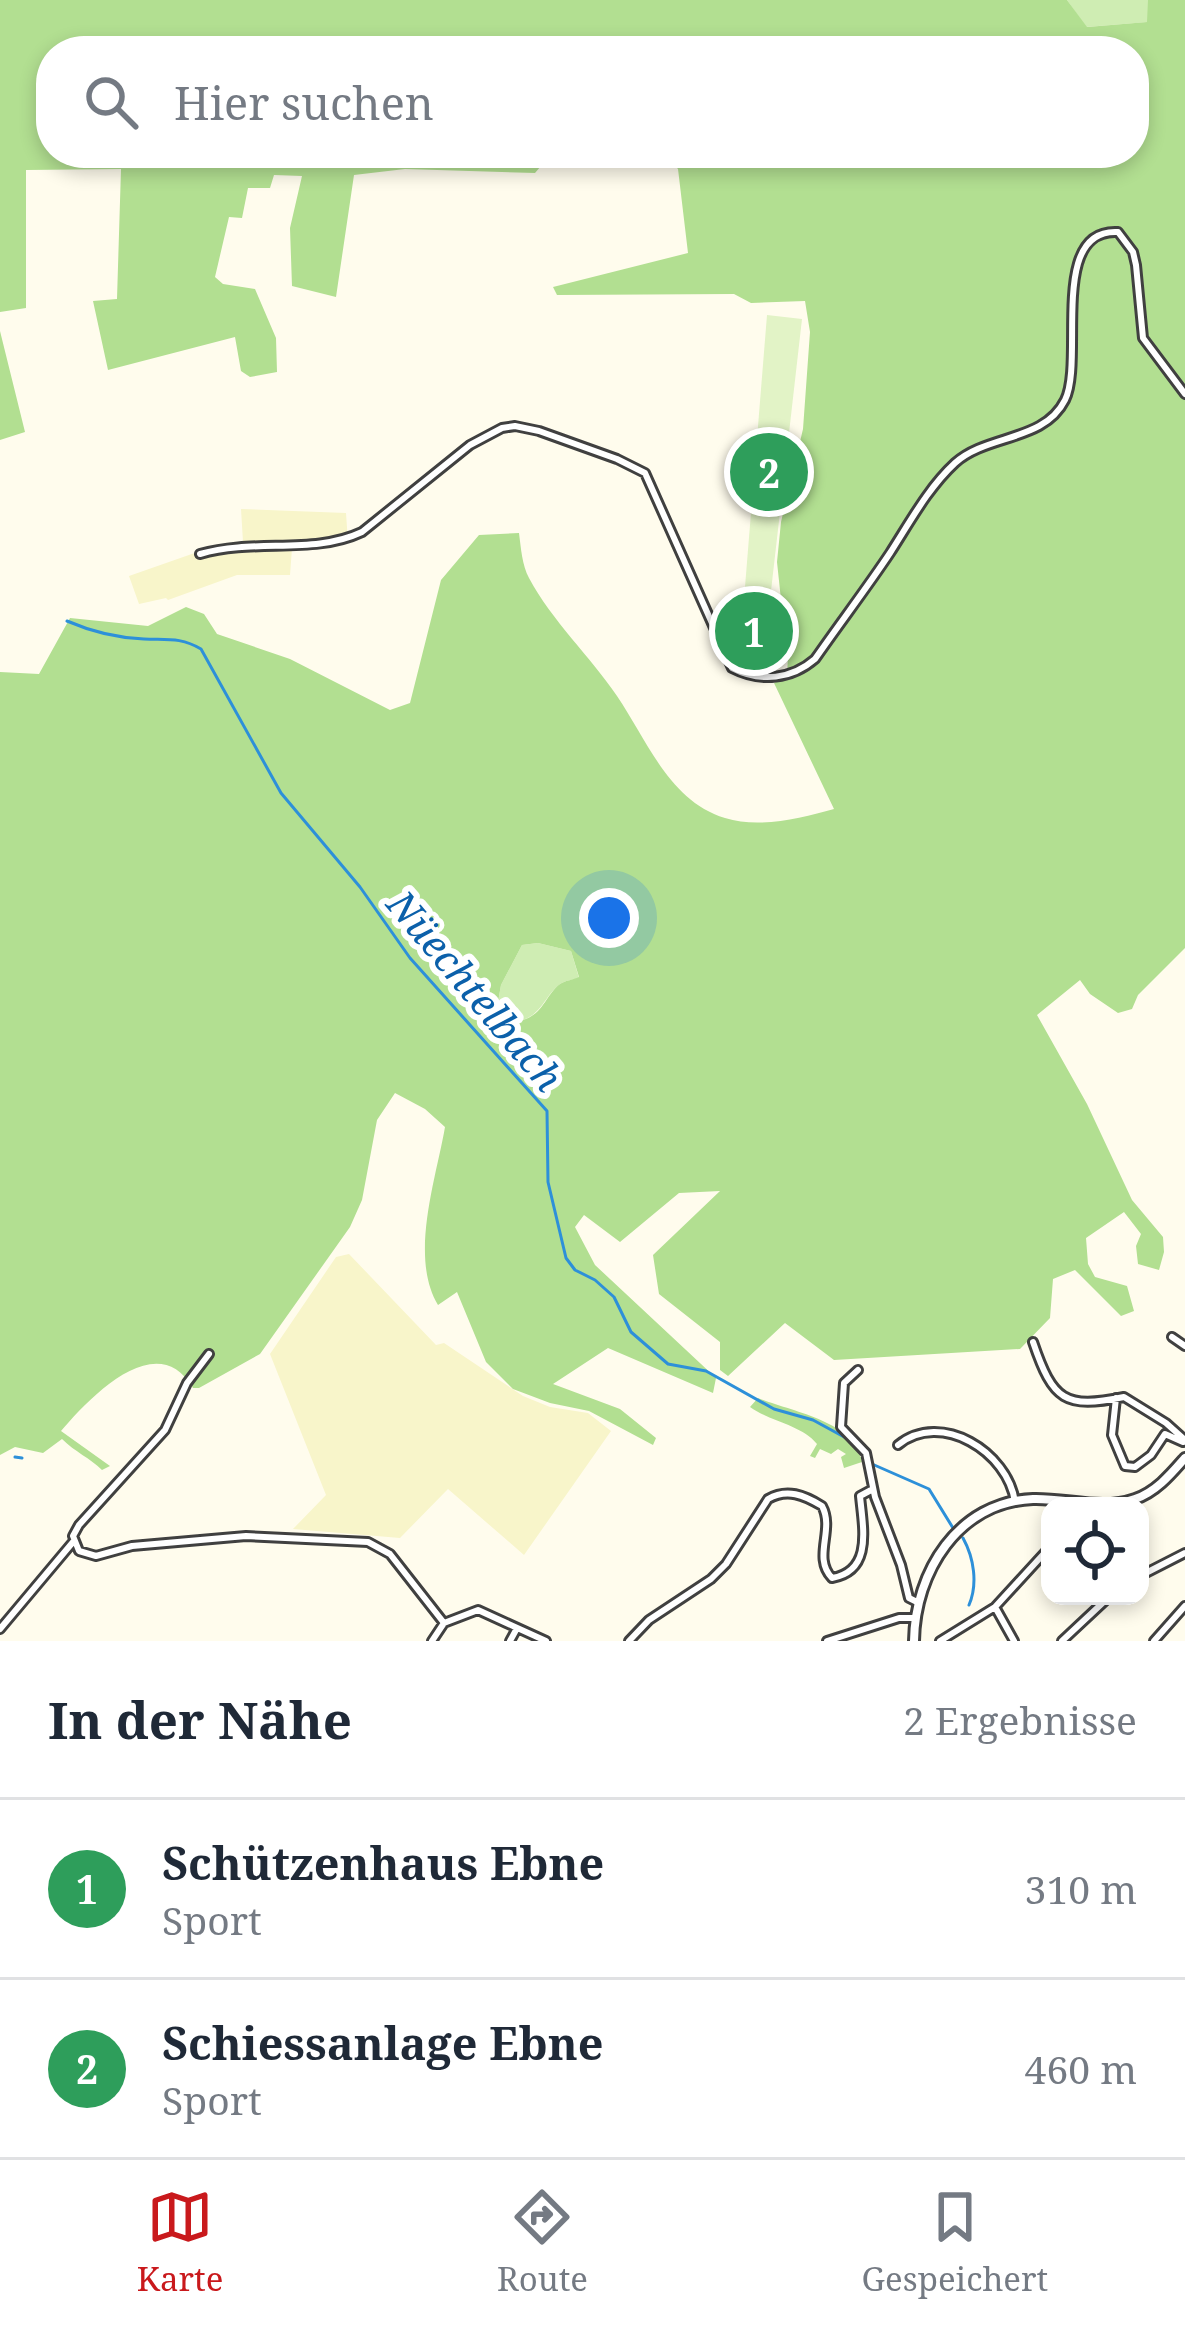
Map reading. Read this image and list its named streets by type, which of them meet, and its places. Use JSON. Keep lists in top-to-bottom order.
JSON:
{
  "water": ["Nüechtelbach"],
  "page": {
    "search": "Hier suchen",
    "pins": ["2", "1"],
    "heading": ["In der Nähe", "2 Ergebnisse"],
    "list": [
      {
        "mark": "1",
        "name": "Schützenhaus Ebne",
        "note": "Sport",
        "value": "310 m"
      },
      {
        "mark": "2",
        "name": "Schiessanlage Ebne",
        "note": "Sport",
        "value": "460 m"
      }
    ],
    "nav": ["Karte", "Route", "Gespeichert"]
  }
}
